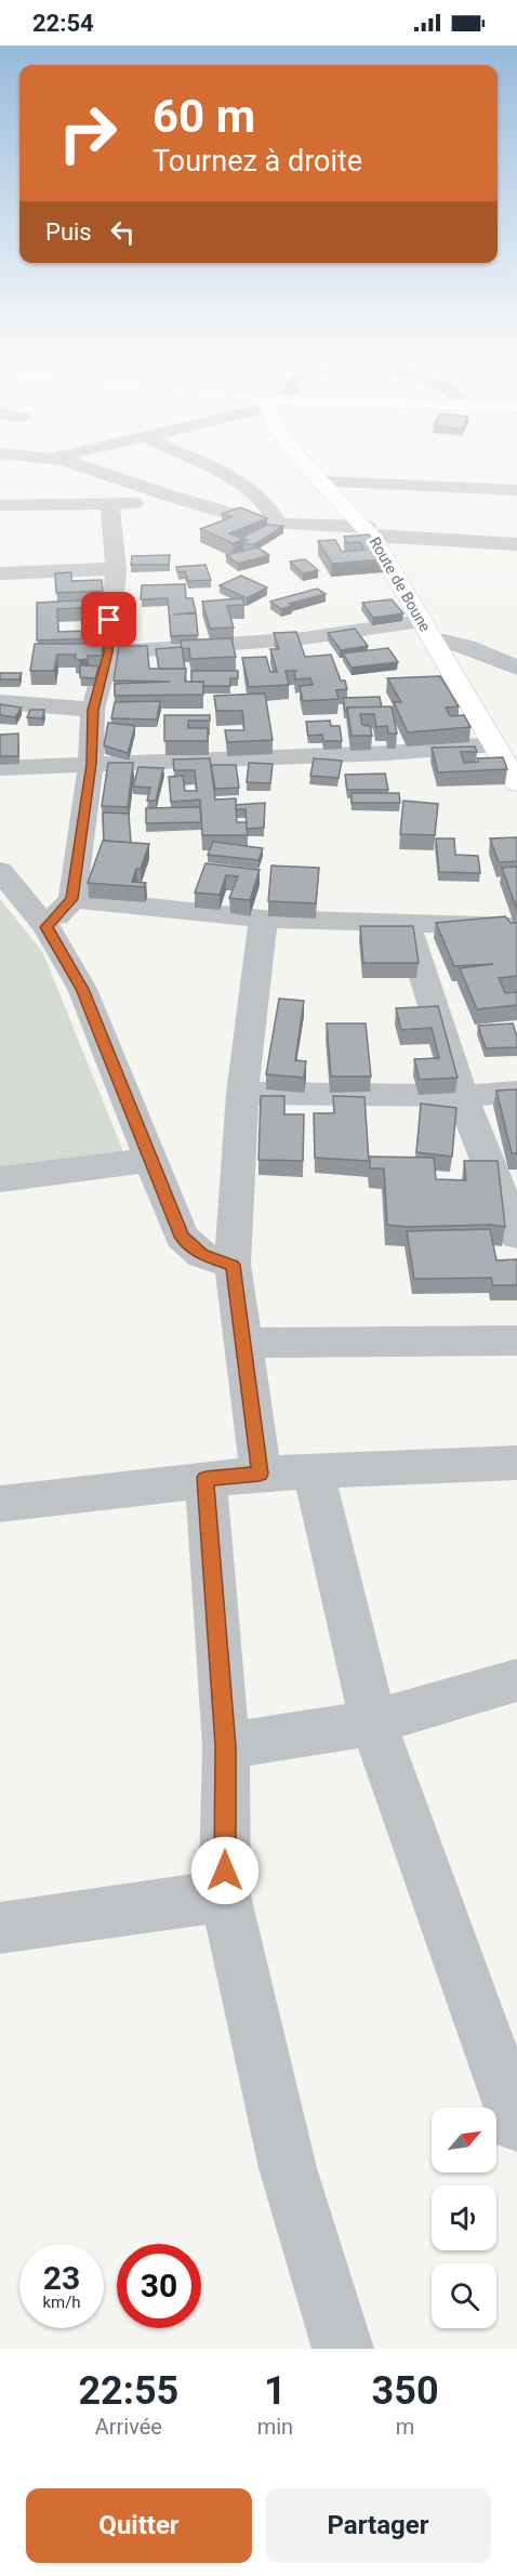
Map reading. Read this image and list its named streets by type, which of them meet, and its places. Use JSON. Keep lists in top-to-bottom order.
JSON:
{
  "streets": {
    "street": ["Route de Boune"]
  },
  "north": "top right",
  "page": {
    "status": "22:54",
    "turn": ["60 m", "Tournez à droite"],
    "then": "Puis",
    "speed": "23 km/h",
    "limit": "30",
    "eta": [
      "22:55",
      "Arrivée",
      "1",
      "min",
      "350",
      "m"
    ],
    "buttons": ["Quitter", "Partager"]
  }
}
